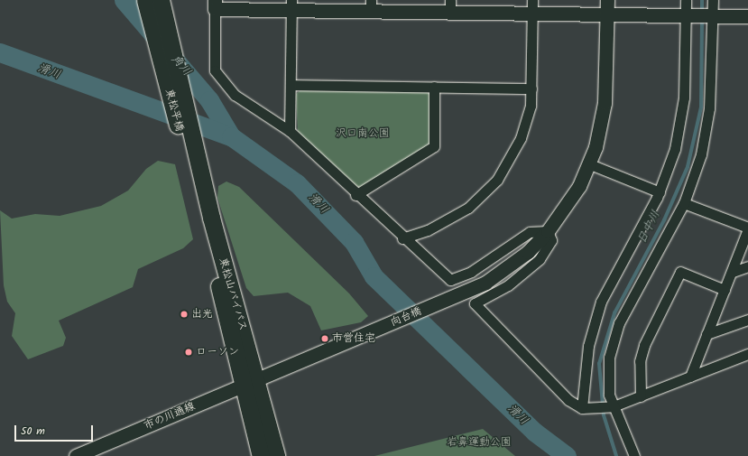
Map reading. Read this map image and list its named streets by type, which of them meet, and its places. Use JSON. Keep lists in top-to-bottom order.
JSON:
{
  "streets": {
    "highway": ["東松平橋", "東松山バイパス"],
    "street": ["向台橋", "市の川通線"]
  },
  "crossings": [
    ["東松平橋", "東松山バイパス"],
    ["東松山バイパス", "向台橋"],
    ["東松山バイパス", "市の川通線"],
    ["向台橋", "市の川通線"]
  ],
  "water": ["角川", "滑川", "日中川"],
  "parks": ["沢口南公園", "岩鼻運動公園"],
  "places": ["出光", "市営住宅", "ローソン"],
  "scale_bar": "50 m"
}
